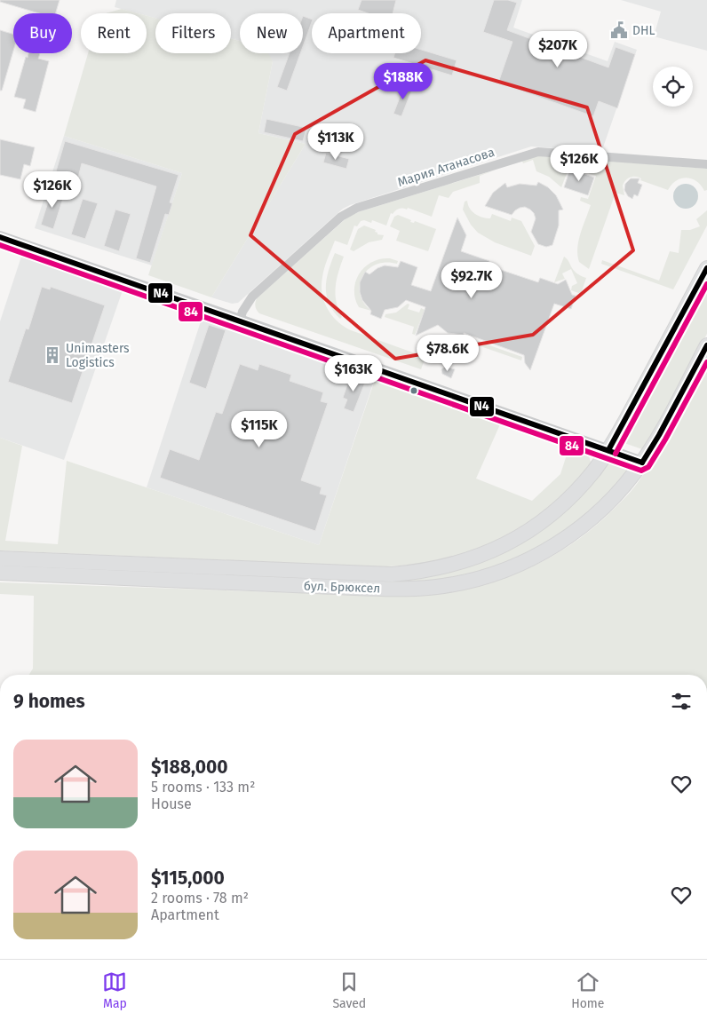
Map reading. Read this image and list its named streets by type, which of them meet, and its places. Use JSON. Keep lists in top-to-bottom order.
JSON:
{
  "streets": {
    "main road": ["бул. Брюксел"],
    "street": ["Мария Атанасова"]
  },
  "places": {
    "public building": ["DHL"],
    "building": ["Unimasters Logistics"]
  },
  "lines": ["transit line N4", "transit line 84"],
  "page": {
    "chip": [
      "Buy",
      "Rent",
      "Filters",
      "New",
      "Apartment"
    ],
    "price": [
      "$207K",
      "$188K",
      "$113K",
      "$126K",
      "$126K",
      "$92.7K",
      "$78.6K",
      "$163K",
      "$115K"
    ],
    "heading": "9 homes",
    "list": [
      {
        "name": "$188,000",
        "note": "5 rooms · 133 m² · House"
      },
      {
        "name": "$115,000",
        "note": "2 rooms · 78 m² · Apartment"
      }
    ],
    "tabs": ["Map", "Saved", "Home"]
  }
}
